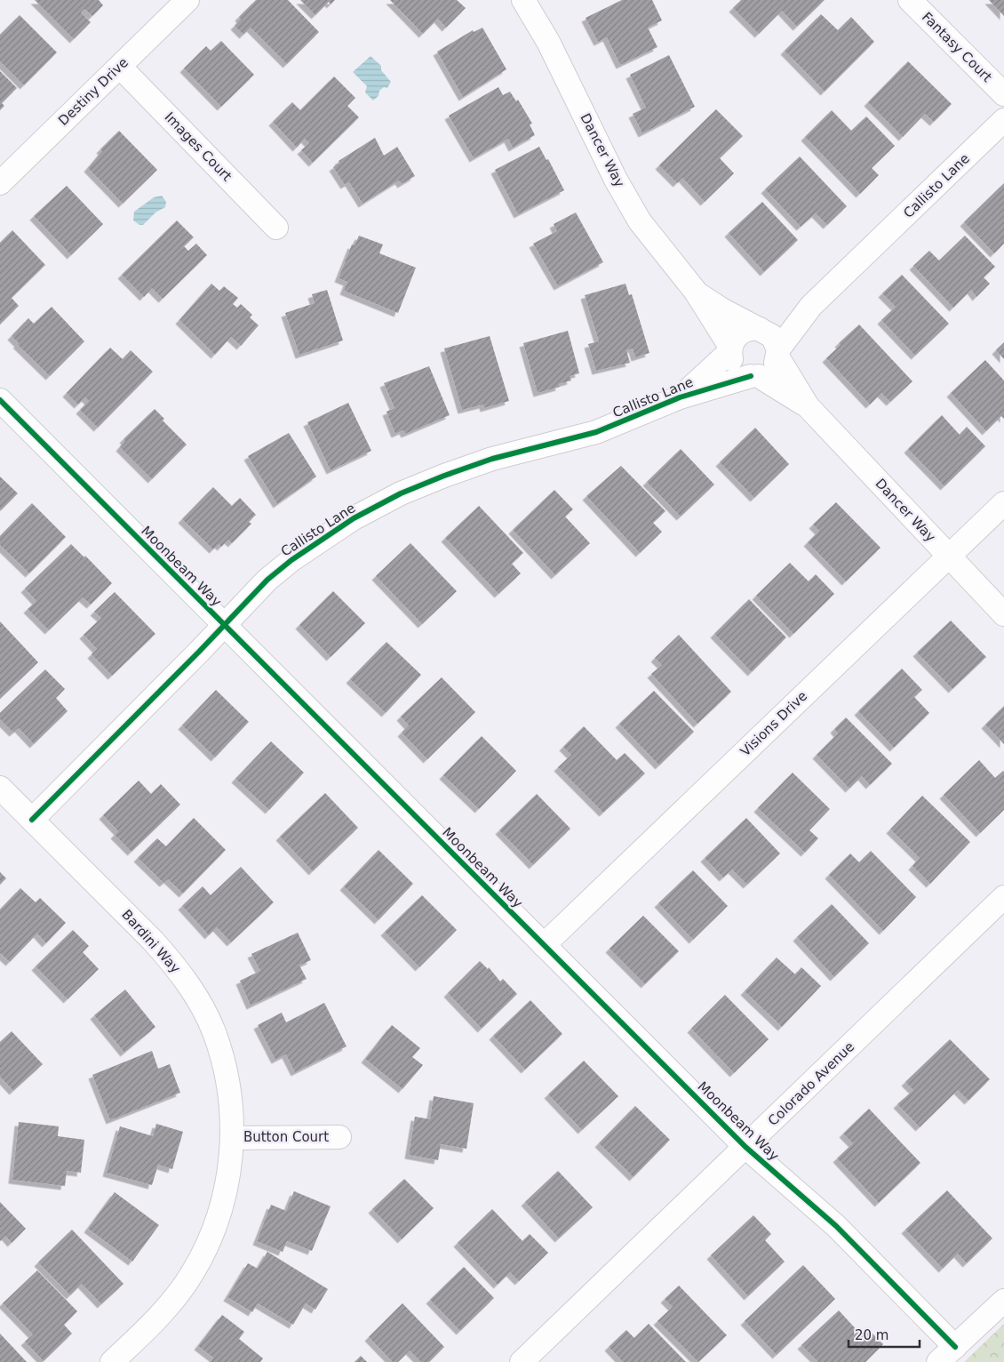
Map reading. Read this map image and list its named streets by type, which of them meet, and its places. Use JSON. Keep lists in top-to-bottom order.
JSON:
{
  "streets": {
    "street": [
      "Fantasy Court",
      "Destiny Drive",
      "Images Court",
      "Dancer Way",
      "Callisto Lane",
      "Moonbeam Way",
      "Visions Drive",
      "Bardini Way",
      "Colorado Avenue",
      "Button Court"
    ]
  },
  "crossings": [
    ["Destiny Drive", "Images Court"],
    ["Dancer Way", "Callisto Lane"],
    ["Dancer Way", "Visions Drive"],
    ["Callisto Lane", "Moonbeam Way"],
    ["Callisto Lane", "Bardini Way"],
    ["Moonbeam Way", "Visions Drive"],
    ["Moonbeam Way", "Colorado Avenue"],
    ["Bardini Way", "Button Court"]
  ],
  "scale_bar": "20 m"
}
